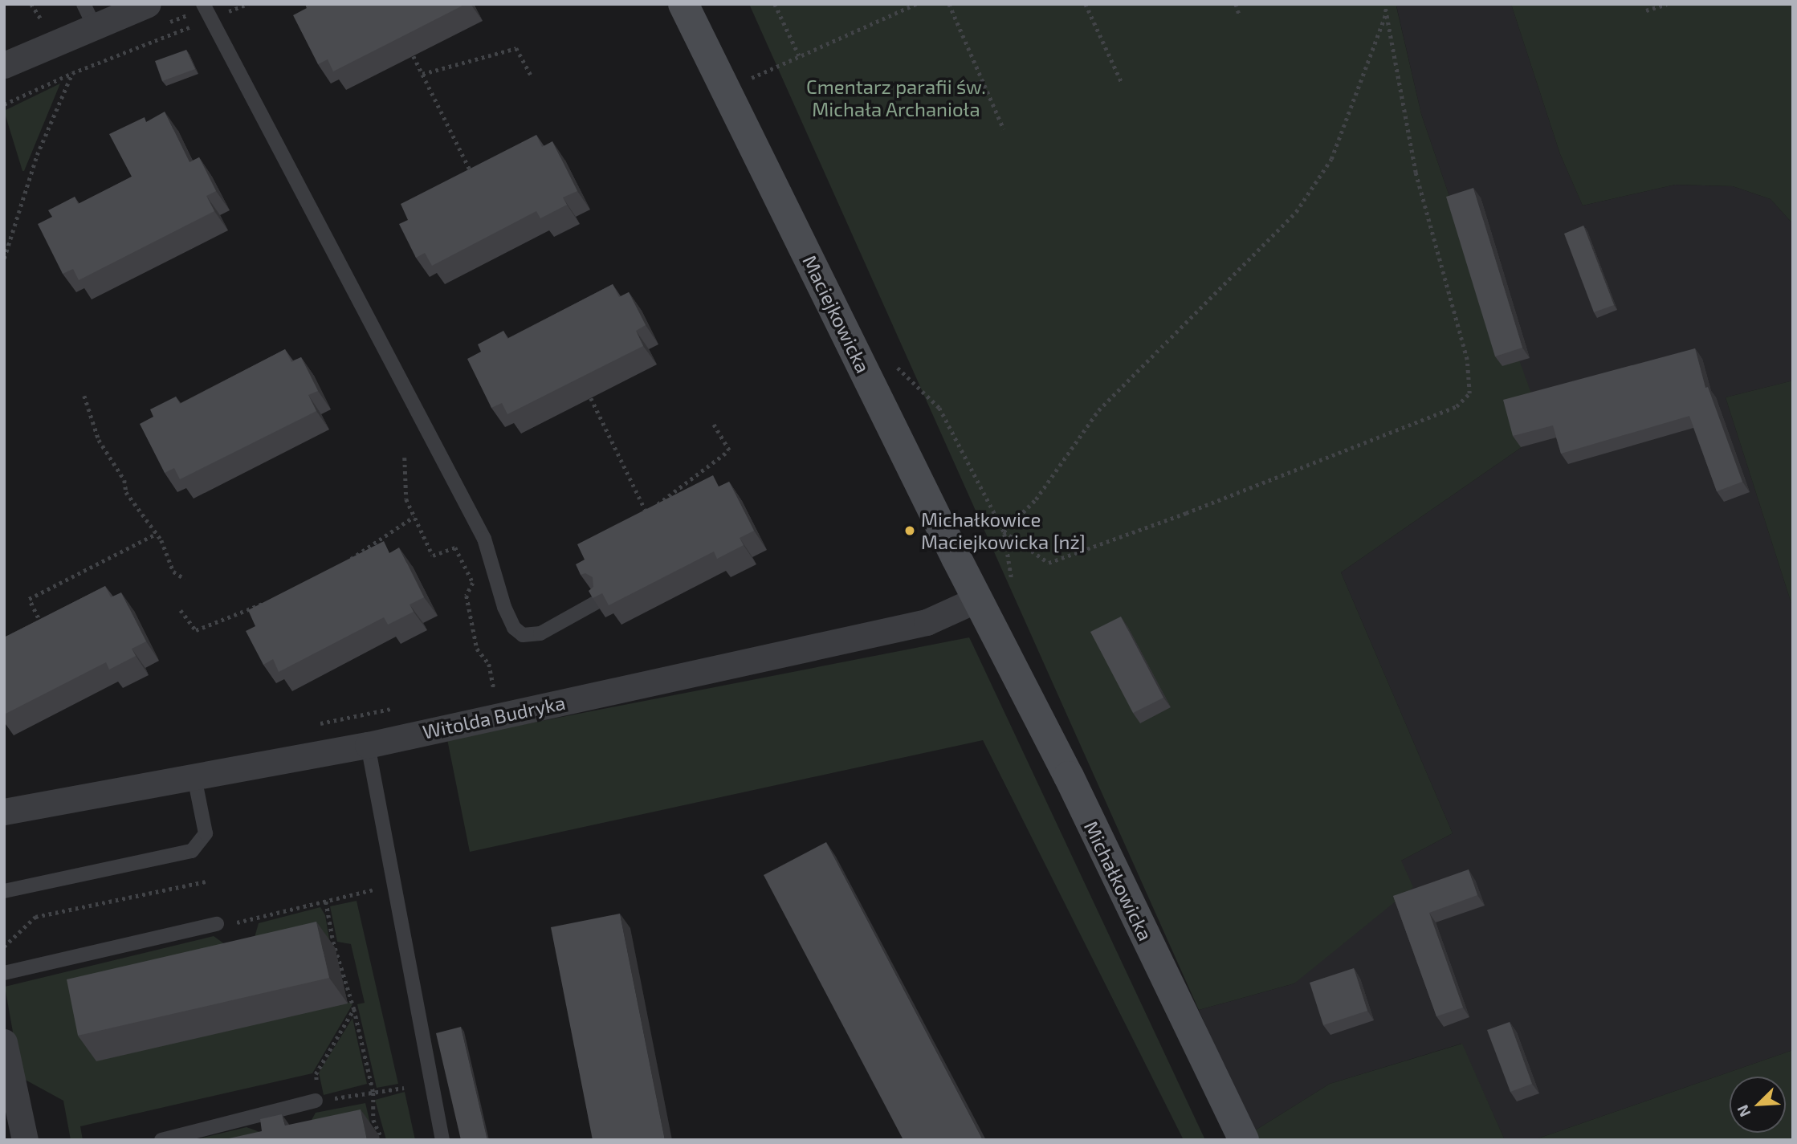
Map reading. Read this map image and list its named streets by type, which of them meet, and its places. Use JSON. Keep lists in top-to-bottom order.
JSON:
{
  "streets": {
    "street": ["Maciejkowicka", "Witolda Budryka", "Michałkowicka"]
  },
  "crossings": [
    ["Maciejkowicka", "Witolda Budryka"],
    ["Maciejkowicka", "Michałkowicka"],
    ["Witolda Budryka", "Michałkowicka"]
  ],
  "parks": ["Cmentarz parafii św. Michała Archanioła"],
  "places": ["Michałkowice Maciejkowicka [nż]"],
  "north": "bottom left"
}
